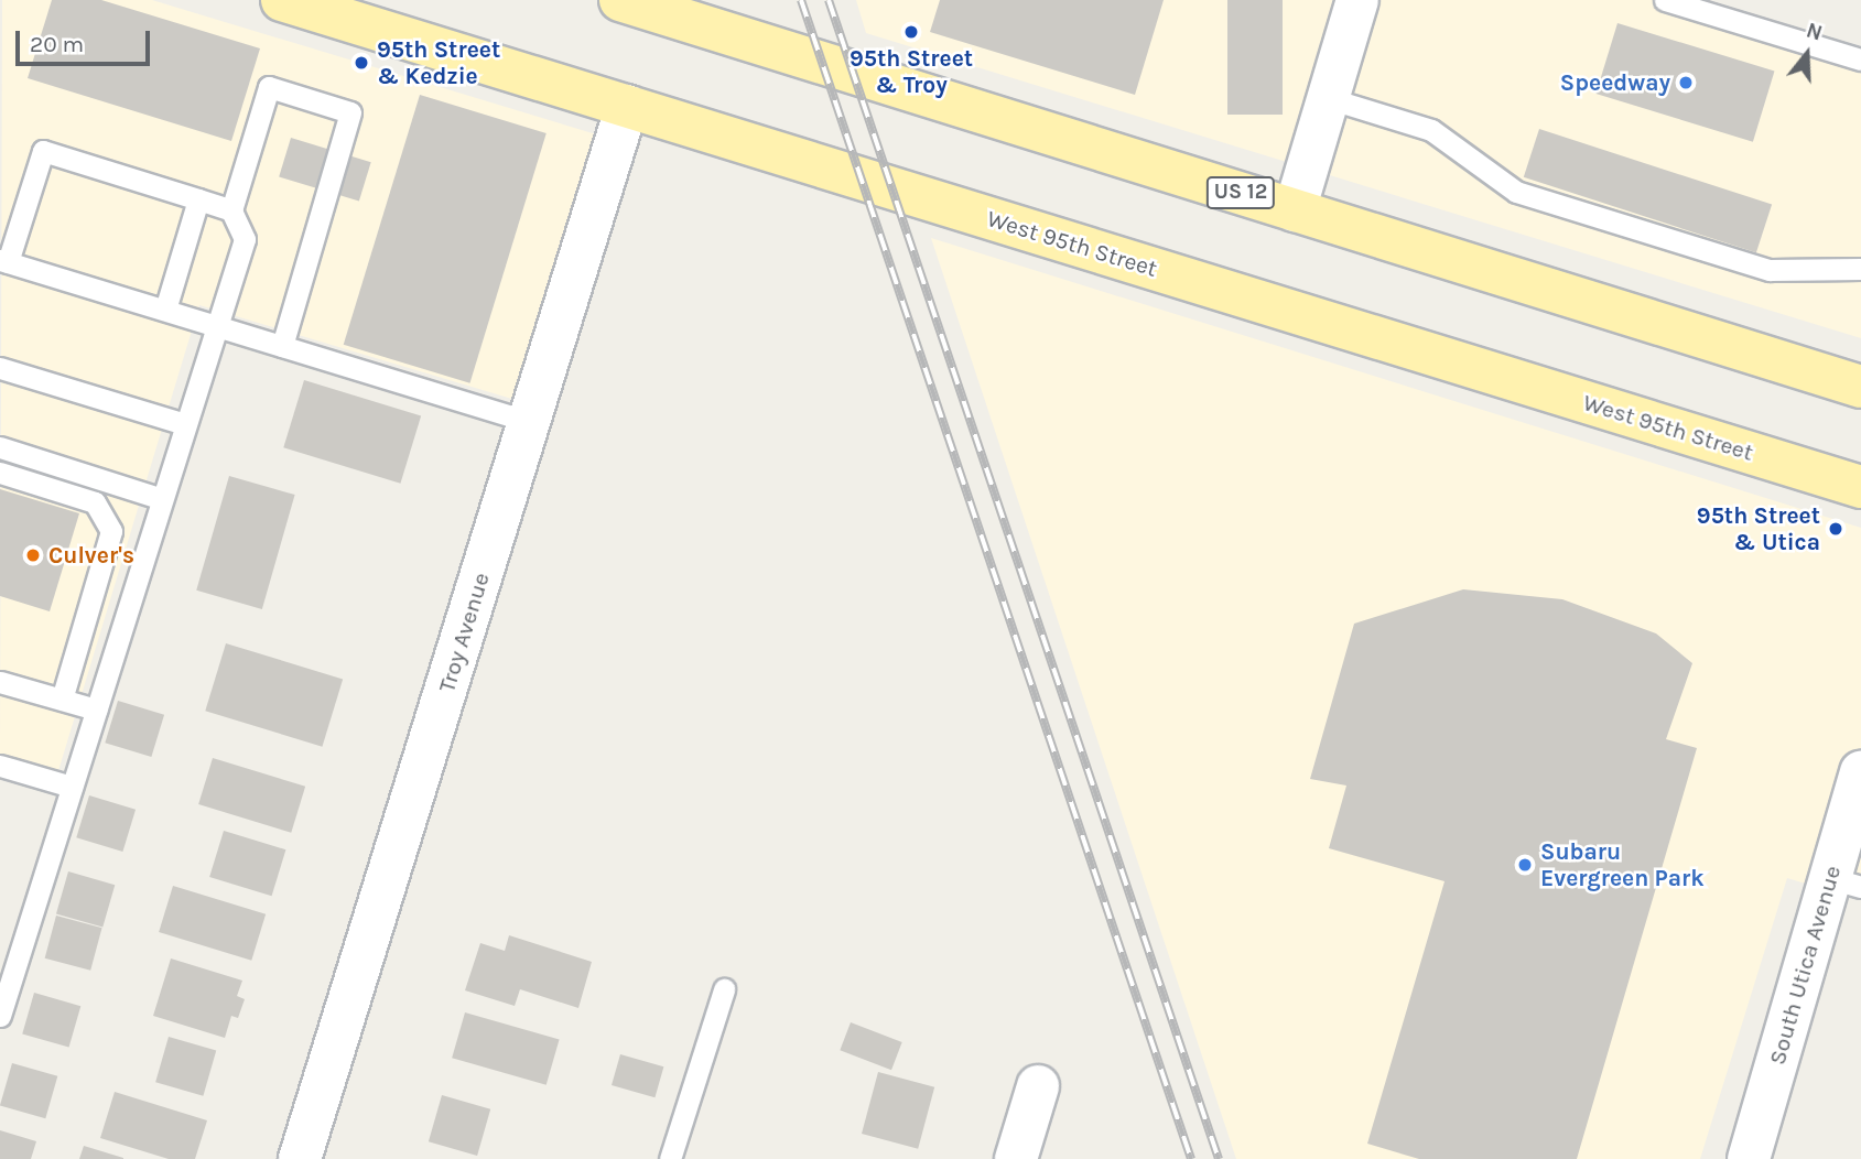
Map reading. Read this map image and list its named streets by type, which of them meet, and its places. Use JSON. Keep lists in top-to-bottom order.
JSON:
{
  "streets": {
    "main road": ["US 12", "West 95th Street"],
    "street": ["Troy Avenue", "South Utica Avenue"]
  },
  "crossings": [
    ["West 95th Street", "Troy Avenue"]
  ],
  "places": [
    "95th Street & Troy",
    "95th Street & Kedzie",
    "Speedway",
    "95th Street & Utica",
    "Culver's",
    "Subaru Evergreen Park"
  ],
  "scale_bar": "20 m",
  "north": "top"
}
